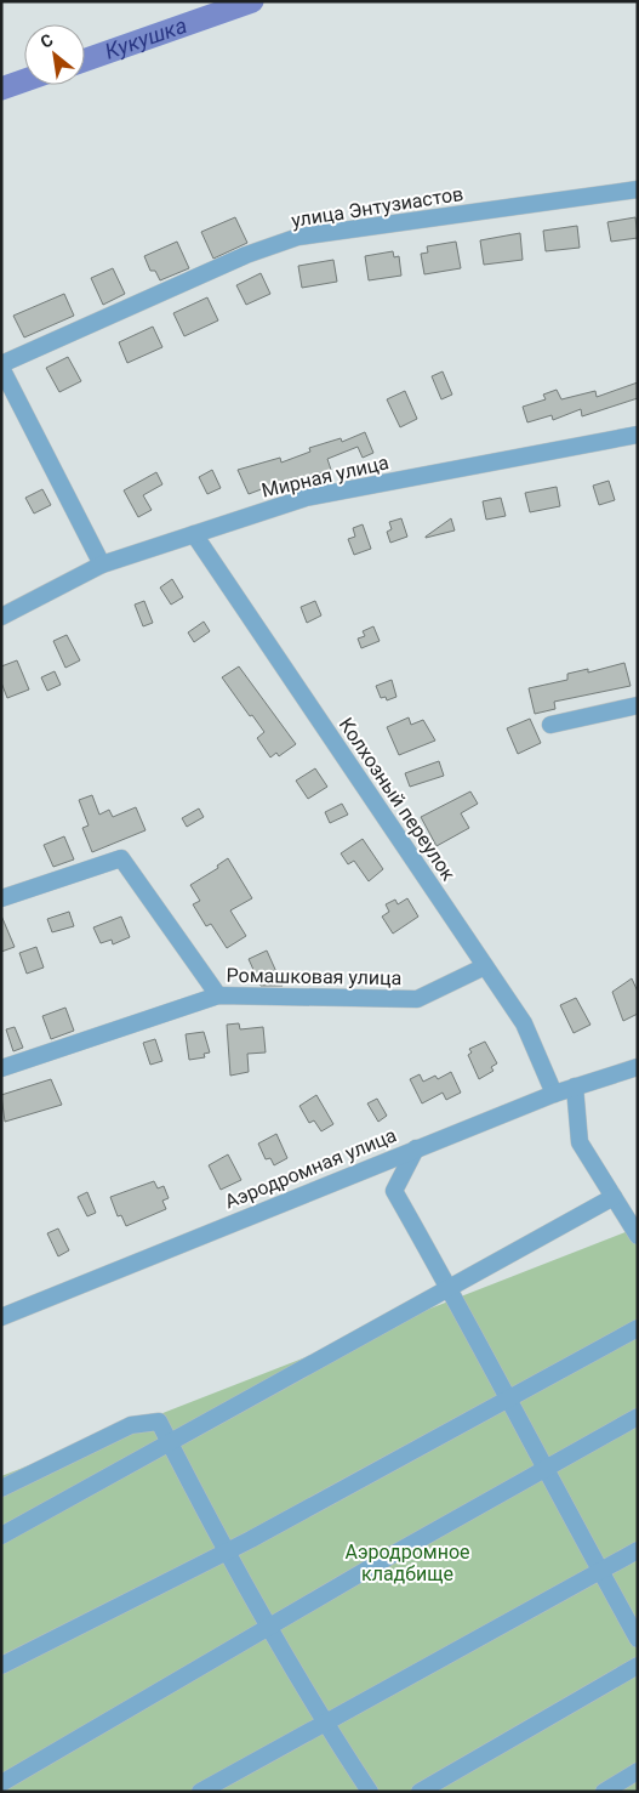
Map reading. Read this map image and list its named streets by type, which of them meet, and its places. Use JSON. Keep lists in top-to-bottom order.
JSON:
{
  "streets": {
    "street": [
      "улица Энтузиастов",
      "Мирная улица",
      "Колхозный переулок",
      "Ромашковая улица",
      "Аэродромная улица"
    ]
  },
  "crossings": [
    ["Мирная улица", "Колхозный переулок"],
    ["Колхозный переулок", "Ромашковая улица"],
    ["Колхозный переулок", "Аэродромная улица"]
  ],
  "water": ["Кукушка"],
  "parks": ["Аэродромное кладбище"],
  "north": "top left"
}
